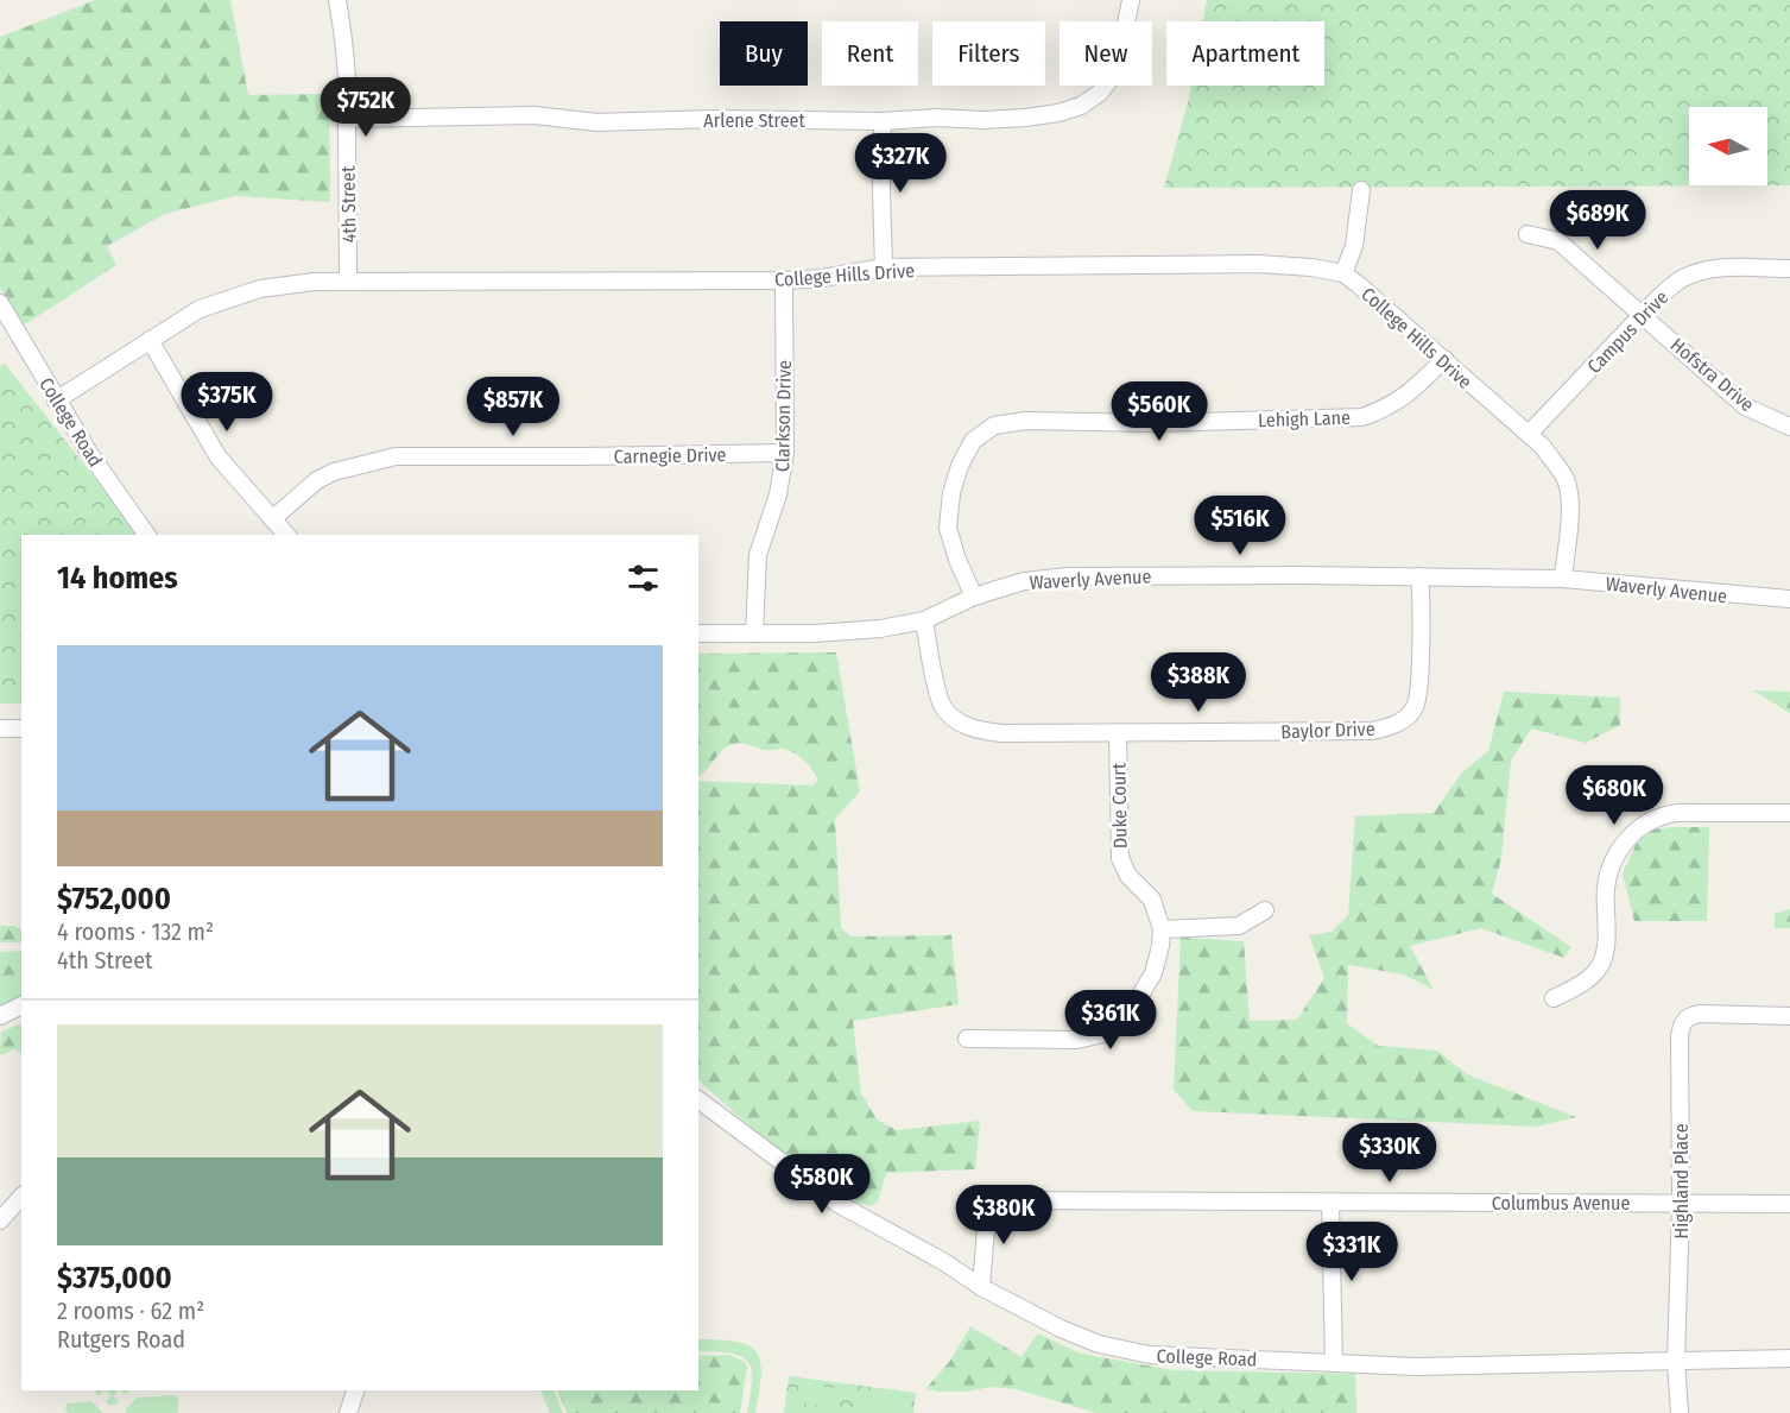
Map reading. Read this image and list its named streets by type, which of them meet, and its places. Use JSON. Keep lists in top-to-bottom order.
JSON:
{
  "streets": {
    "street": [
      "Arlene Street",
      "4th Street",
      "College Hills Drive",
      "Campus Drive",
      "Hofstra Drive",
      "Clarkson Drive",
      "Lehigh Lane",
      "College Road",
      "Carnegie Drive",
      "Waverly Avenue",
      "Baylor Drive",
      "Duke Court",
      "Highland Place",
      "Columbus Avenue"
    ]
  },
  "crossings": [
    ["Arlene Street", "4th Street"],
    ["4th Street", "College Hills Drive"],
    ["College Hills Drive", "Campus Drive"],
    ["College Hills Drive", "Clarkson Drive"],
    ["College Hills Drive", "Lehigh Lane"],
    ["College Hills Drive", "College Road"],
    ["College Hills Drive", "Waverly Avenue"],
    ["Campus Drive", "Hofstra Drive"],
    ["Clarkson Drive", "Carnegie Drive"],
    ["Clarkson Drive", "Waverly Avenue"],
    ["Lehigh Lane", "Waverly Avenue"],
    ["College Road", "Highland Place"],
    ["College Road", "Columbus Avenue"],
    ["Waverly Avenue", "Baylor Drive"],
    ["Baylor Drive", "Duke Court"],
    ["Highland Place", "Columbus Avenue"]
  ],
  "north": "left",
  "page": {
    "chip": [
      "Buy",
      "Rent",
      "Filters",
      "New",
      "Apartment"
    ],
    "price": [
      "$752K",
      "$327K",
      "$689K",
      "$375K",
      "$857K",
      "$560K",
      "$516K",
      "$388K",
      "$680K",
      "$361K",
      "$330K",
      "$580K",
      "$380K",
      "$331K"
    ],
    "heading": "14 homes",
    "list": [
      {
        "name": "$752,000",
        "note": "4 rooms · 132 m² · 4th Street"
      },
      {
        "name": "$375,000",
        "note": "2 rooms · 62 m² · Rutgers Road"
      }
    ]
  }
}
